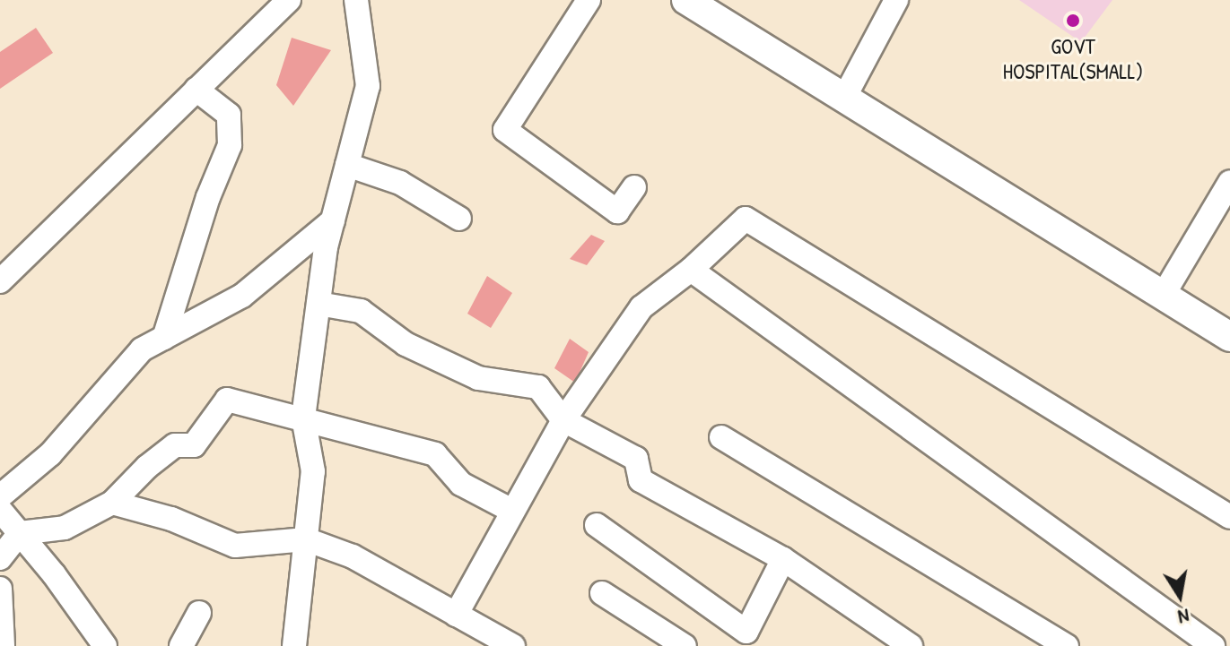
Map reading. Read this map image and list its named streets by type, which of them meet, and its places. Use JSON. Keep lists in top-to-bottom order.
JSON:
{
  "places": ["GOVT HOSPITAL(SMALL)"],
  "north": "bottom"
}
